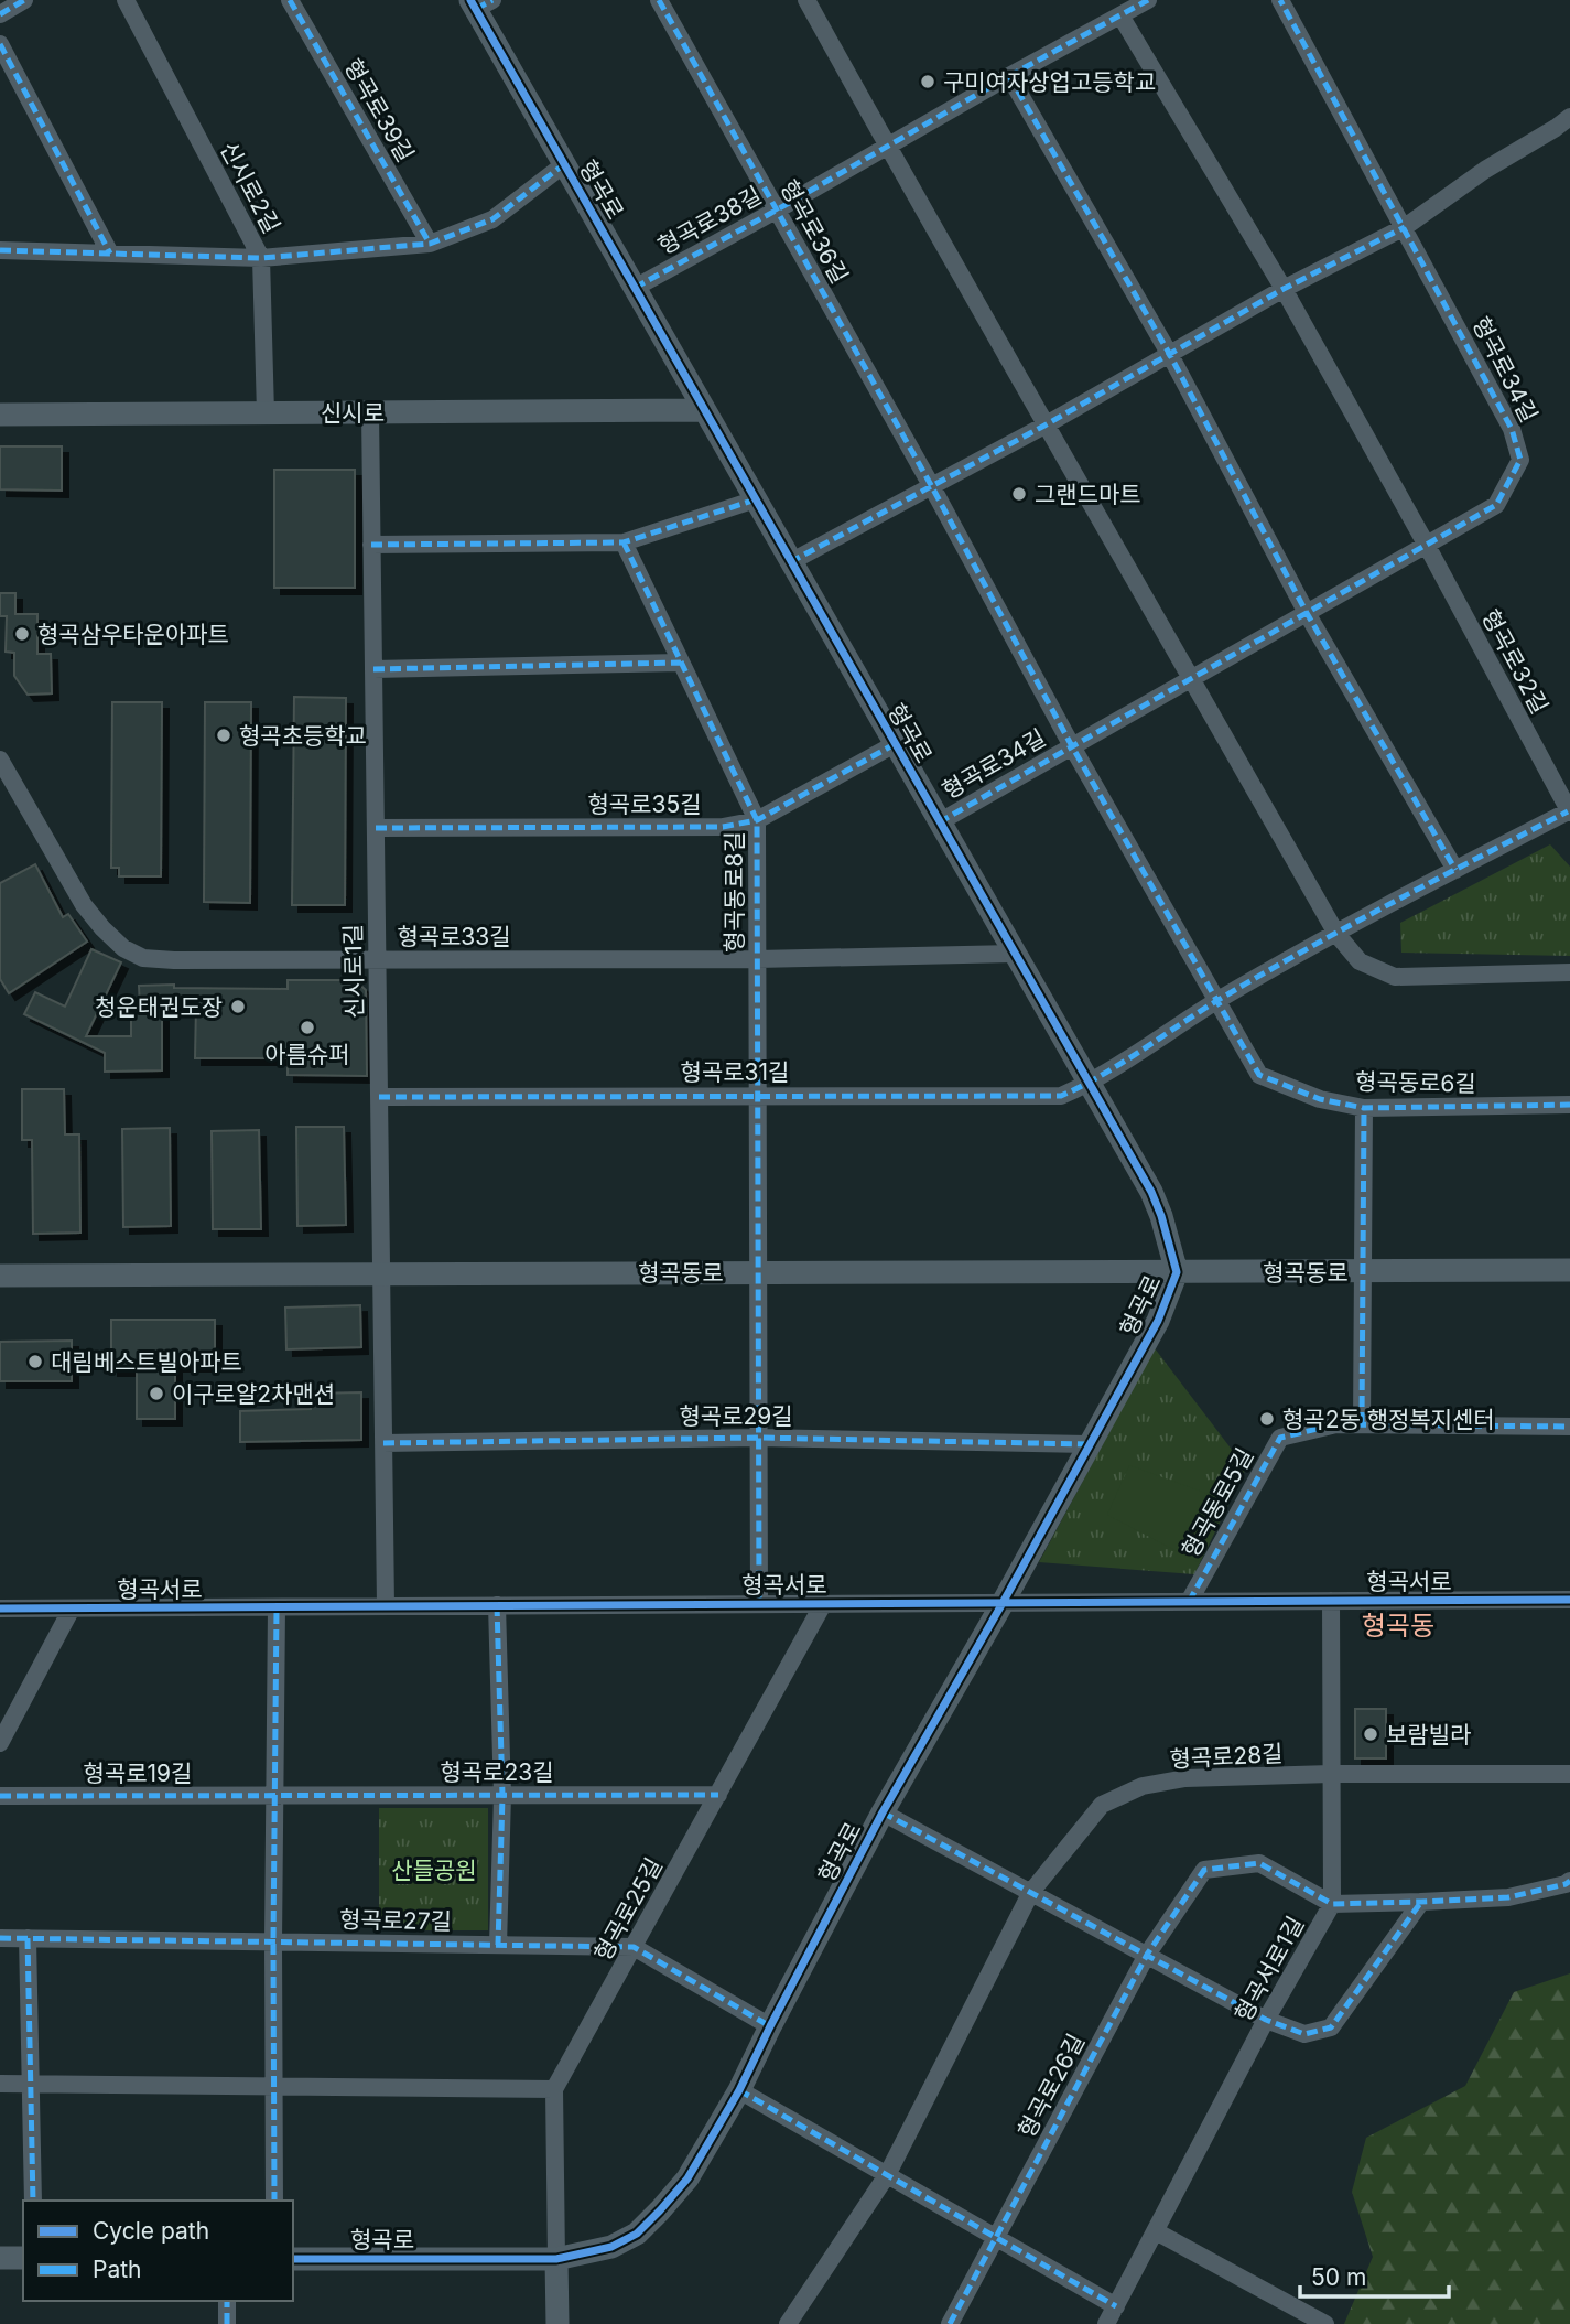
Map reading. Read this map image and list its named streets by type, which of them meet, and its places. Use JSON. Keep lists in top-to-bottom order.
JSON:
{
  "streets": {
    "street": [
      "형곡로39길",
      "신시로2길",
      "형곡로",
      "형곡로38길",
      "형곡로36길",
      "형곡로34길",
      "신시로",
      "형곡로32길",
      "형곡로35길",
      "형곡동로8길",
      "형곡로33길",
      "신시로1길",
      "형곡로31길",
      "형곡동로6길",
      "형곡동로",
      "형곡로29길",
      "형곡동로5길",
      "형곡서로",
      "형곡로28길",
      "형곡로23길",
      "형곡로19길",
      "형곡로25길",
      "형곡로27길",
      "형곡서로1길",
      "형곡로26길"
    ]
  },
  "crossings": [
    ["신시로2길", "신시로"],
    ["형곡로", "형곡로38길"],
    ["형곡로", "형곡로34길"],
    ["형곡로", "신시로"],
    ["형곡로", "형곡로32길"],
    ["형곡로", "형곡로35길"],
    ["형곡로", "형곡로33길"],
    ["형곡로", "형곡로31길"],
    ["형곡로", "형곡동로"],
    ["형곡로", "형곡로29길"],
    ["형곡로", "형곡서로"],
    ["형곡로", "형곡로27길"],
    ["형곡로38길", "형곡로36길"],
    ["형곡로36길", "형곡로34길"],
    ["형곡로34길", "형곡로32길"],
    ["신시로", "신시로1길"],
    ["형곡로32길", "형곡로31길"],
    ["형곡로32길", "형곡동로6길"],
    ["형곡로35길", "형곡동로8길"],
    ["형곡로35길", "신시로1길"],
    ["형곡동로8길", "형곡로33길"],
    ["형곡동로8길", "형곡로31길"],
    ["형곡동로8길", "형곡동로"],
    ["형곡동로8길", "형곡서로"],
    ["형곡로33길", "신시로1길"],
    ["신시로1길", "형곡로31길"],
    ["신시로1길", "형곡동로"],
    ["형곡동로6길", "형곡동로"],
    ["형곡동로", "형곡동로5길"],
    ["형곡동로", "형곡서로"],
    ["형곡로29길", "형곡서로"],
    ["형곡동로5길", "형곡서로"],
    ["형곡서로", "형곡로25길"],
    ["형곡서로", "형곡서로1길"],
    ["형곡로28길", "형곡서로1길"],
    ["형곡로23길", "형곡로19길"],
    ["형곡로23길", "형곡로25길"],
    ["형곡로25길", "형곡로27길"]
  ],
  "districts": ["형곡동"],
  "parks": ["산들공원"],
  "places": [
    "구미여자상업고등학교",
    "그랜드마트",
    "형곡삼우타운아파트",
    "형곡초등학교",
    "청운태권도장",
    "아름슈퍼",
    "대림베스트빌아파트",
    "이구로얄2차맨션",
    "형곡2동 행정복지센터",
    "보람빌라"
  ],
  "legend": ["Cycle path", "Path"],
  "scale_bar": "50 m"
}
